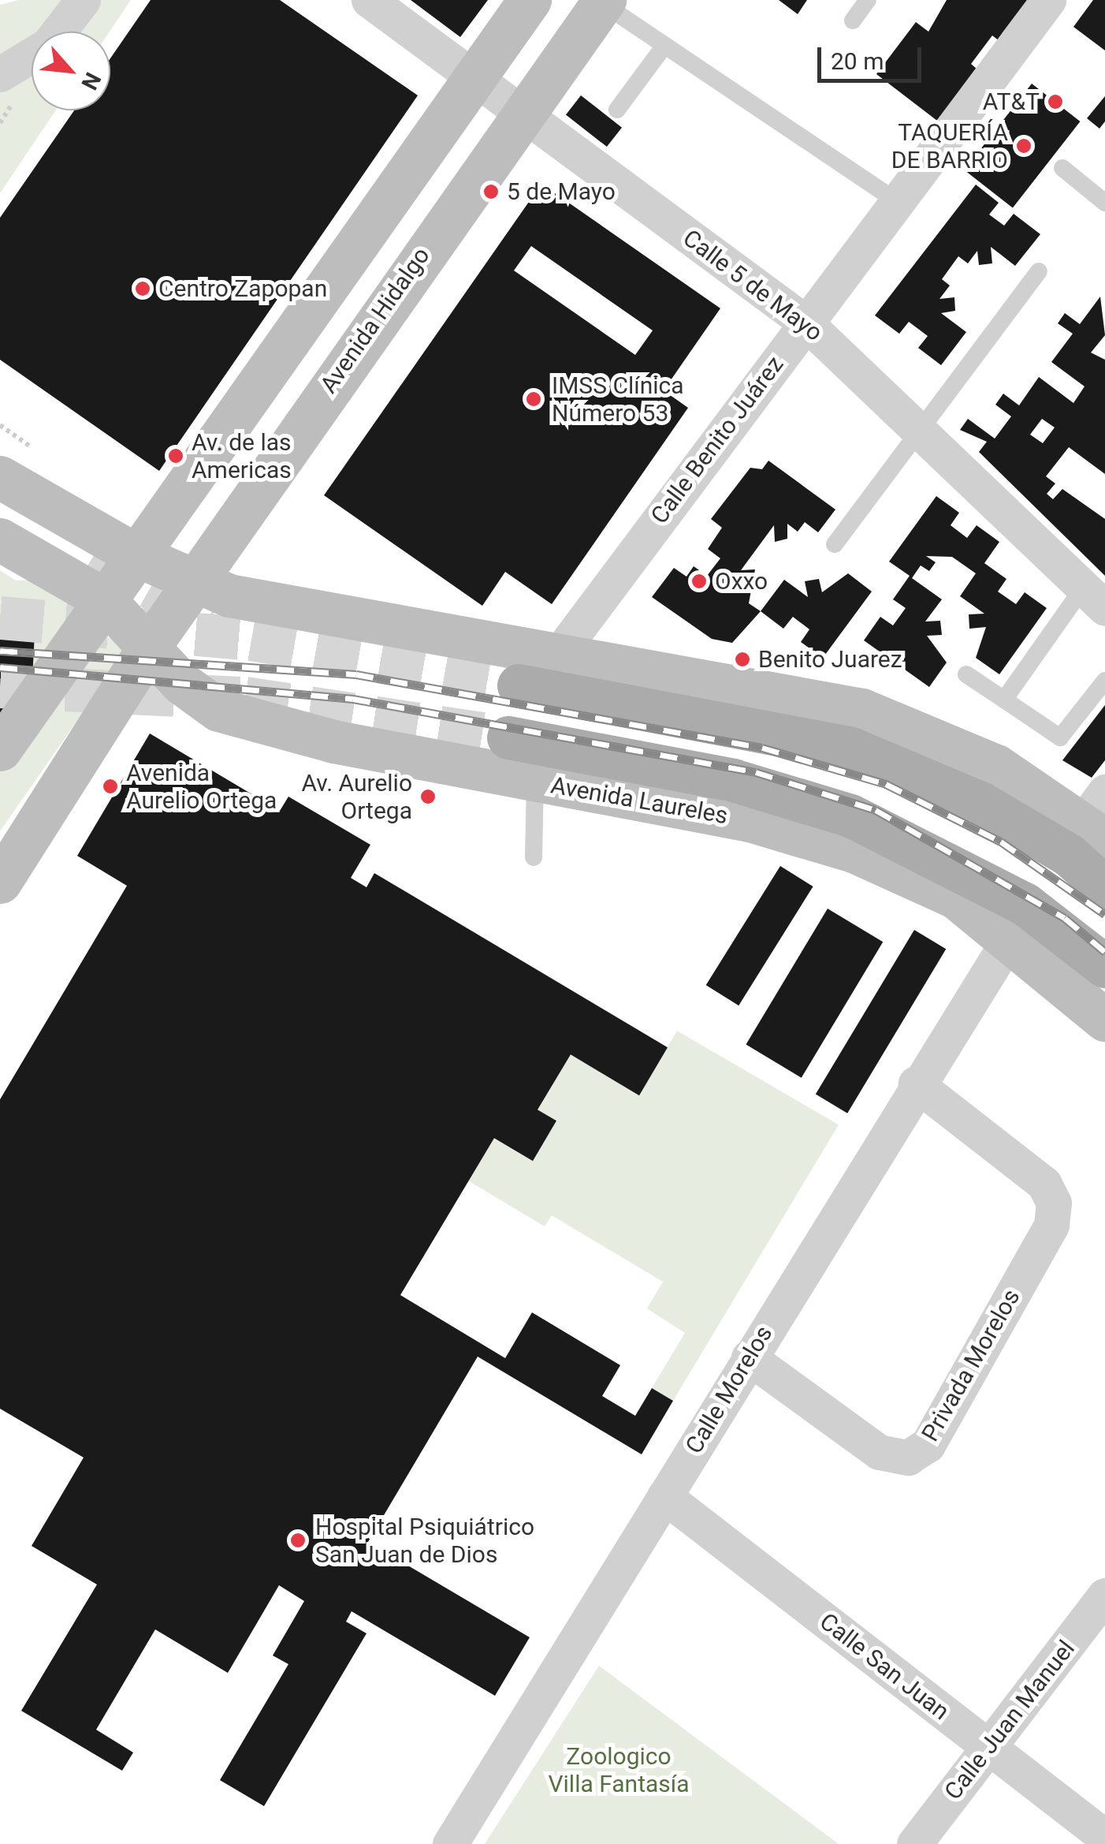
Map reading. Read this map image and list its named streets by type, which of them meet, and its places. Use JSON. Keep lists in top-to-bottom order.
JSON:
{
  "streets": {
    "main road": ["Avenida Hidalgo", "Avenida Laureles"],
    "street": [
      "Calle 5 de Mayo",
      "Calle Benito Juárez",
      "Privada Morelos",
      "Calle Morelos",
      "Calle San Juan",
      "Calle Juan Manuel"
    ]
  },
  "crossings": [
    ["Calle 5 de Mayo", "Avenida Hidalgo"],
    ["Calle 5 de Mayo", "Calle Benito Juárez"],
    ["Avenida Hidalgo", "Avenida Laureles"],
    ["Avenida Laureles", "Calle Morelos"],
    ["Privada Morelos", "Calle Morelos"],
    ["Calle Morelos", "Calle San Juan"],
    ["Calle San Juan", "Calle Juan Manuel"]
  ],
  "parks": ["Zoologico Villa Fantasía"],
  "places": [
    "AT&T",
    "TAQUERÍA DE BARRIO",
    "5 de Mayo",
    "Centro Zapopan",
    "IMSS Clínica Número 53",
    "Av. de las Americas",
    "Oxxo",
    "Benito Juarez",
    "Avenida Aurelio Ortega",
    "Av. Aurelio Ortega",
    "Hospital Psiquiátrico San Juan de Dios"
  ],
  "scale_bar": "20 m",
  "north": "bottom right"
}
